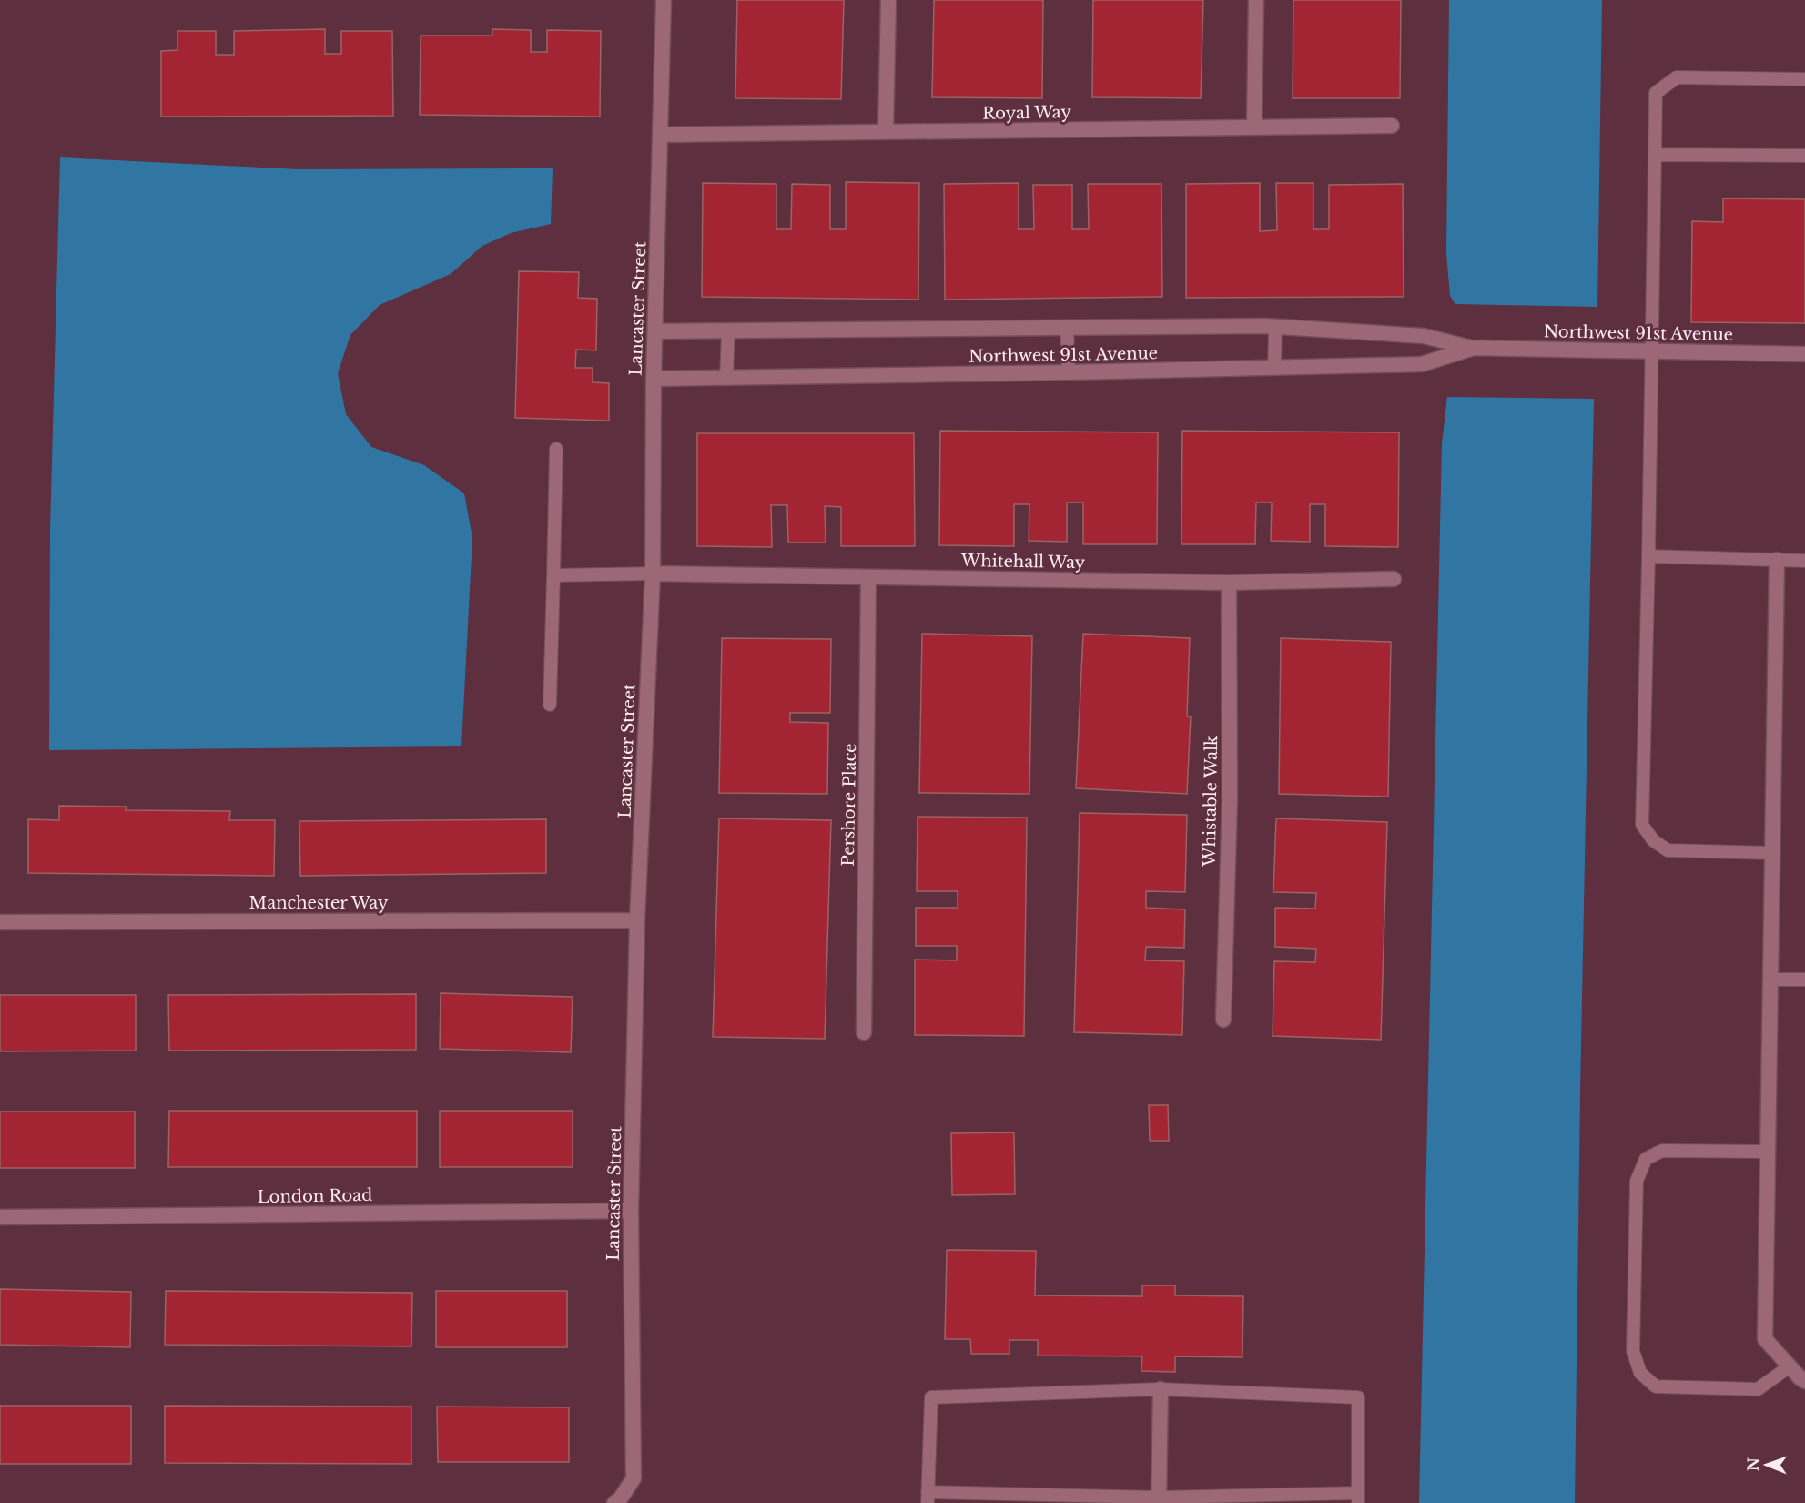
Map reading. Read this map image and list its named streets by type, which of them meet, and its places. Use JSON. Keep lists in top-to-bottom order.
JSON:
{
  "streets": {
    "street": [
      "Royal Way",
      "Lancaster Street",
      "Northwest 91st Avenue",
      "Whitehall Way",
      "Whistable Walk",
      "Pershore Place",
      "Manchester Way",
      "London Road"
    ]
  },
  "crossings": [
    ["Royal Way", "Lancaster Street"],
    ["Lancaster Street", "Northwest 91st Avenue"],
    ["Lancaster Street", "Whitehall Way"],
    ["Lancaster Street", "Manchester Way"],
    ["Lancaster Street", "London Road"],
    ["Whitehall Way", "Whistable Walk"],
    ["Whitehall Way", "Pershore Place"]
  ],
  "north": "left"
}
